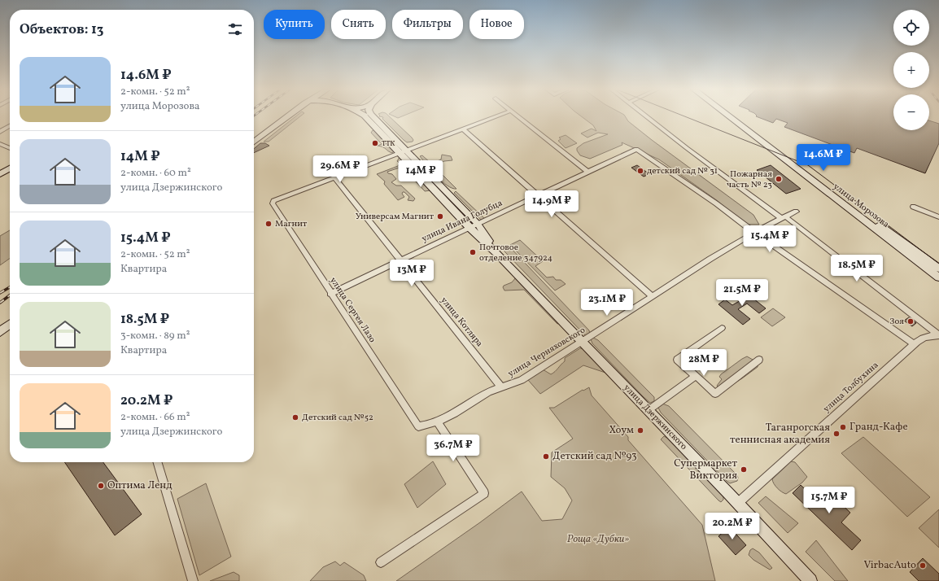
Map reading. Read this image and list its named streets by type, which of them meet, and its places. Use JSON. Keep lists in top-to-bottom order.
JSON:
{
  "streets": {
    "main road": ["улица Морозова", "улица Дзержинского"],
    "street": [
      "улица Ивана Голубца",
      "улица Сергея Лазо",
      "улица Котляра",
      "улица Черняховского",
      "улица Толбухина"
    ]
  },
  "crossings": [
    ["улица Ивана Голубца", "улица Сергея Лазо"],
    ["улица Ивана Голубца", "улица Котляра"],
    ["улица Ивана Голубца", "улица Черняховского"],
    ["улица Ивана Голубца", "улица Дзержинского"],
    ["улица Сергея Лазо", "улица Котляра"],
    ["улица Сергея Лазо", "улица Черняховского"],
    ["улица Котляра", "улица Черняховского"],
    ["улица Черняховского", "улица Дзержинского"],
    ["улица Толбухина", "улица Дзержинского"]
  ],
  "parks": ["Роща «Дубки»"],
  "places": [
    "ТТК",
    "детский сад № 31",
    "Пожарная часть № 23",
    "Универсам Магнит",
    "Магнит",
    "Почтовое отделение 347924",
    "Зоя",
    "Детский сад №52",
    "Гранд-Кафе",
    "Хоум",
    "Таганрогская теннисная академия",
    "Детский сад №93",
    "Супермаркет Виктория",
    "Оптима Ленд",
    "VirbacAuto"
  ],
  "page": {
    "map_buttons": ["+", "−"],
    "chip": [
      "Купить",
      "Снять",
      "Фильтры",
      "Новое"
    ],
    "heading": "Объектов: 13",
    "list": [
      {
        "name": "14.6M ₽",
        "note": "2-комн. · 52 m² · улица Морозова"
      },
      {
        "name": "14M ₽",
        "note": "2-комн. · 60 m² · улица Дзержинского"
      },
      {
        "name": "15.4M ₽",
        "note": "2-комн. · 52 m² · Квартира"
      },
      {
        "name": "18.5M ₽",
        "note": "3-комн. · 89 m² · Квартира"
      },
      {
        "name": "20.2M ₽",
        "note": "2-комн. · 66 m² · улица Дзержинского"
      }
    ],
    "price": [
      "14.6M ₽",
      "29.6M ₽",
      "14M ₽",
      "14.9M ₽",
      "15.4M ₽",
      "18.5M ₽",
      "13M ₽",
      "21.5M ₽",
      "23.1M ₽",
      "28M ₽",
      "36.7M ₽",
      "15.7M ₽",
      "20.2M ₽"
    ]
  }
}
